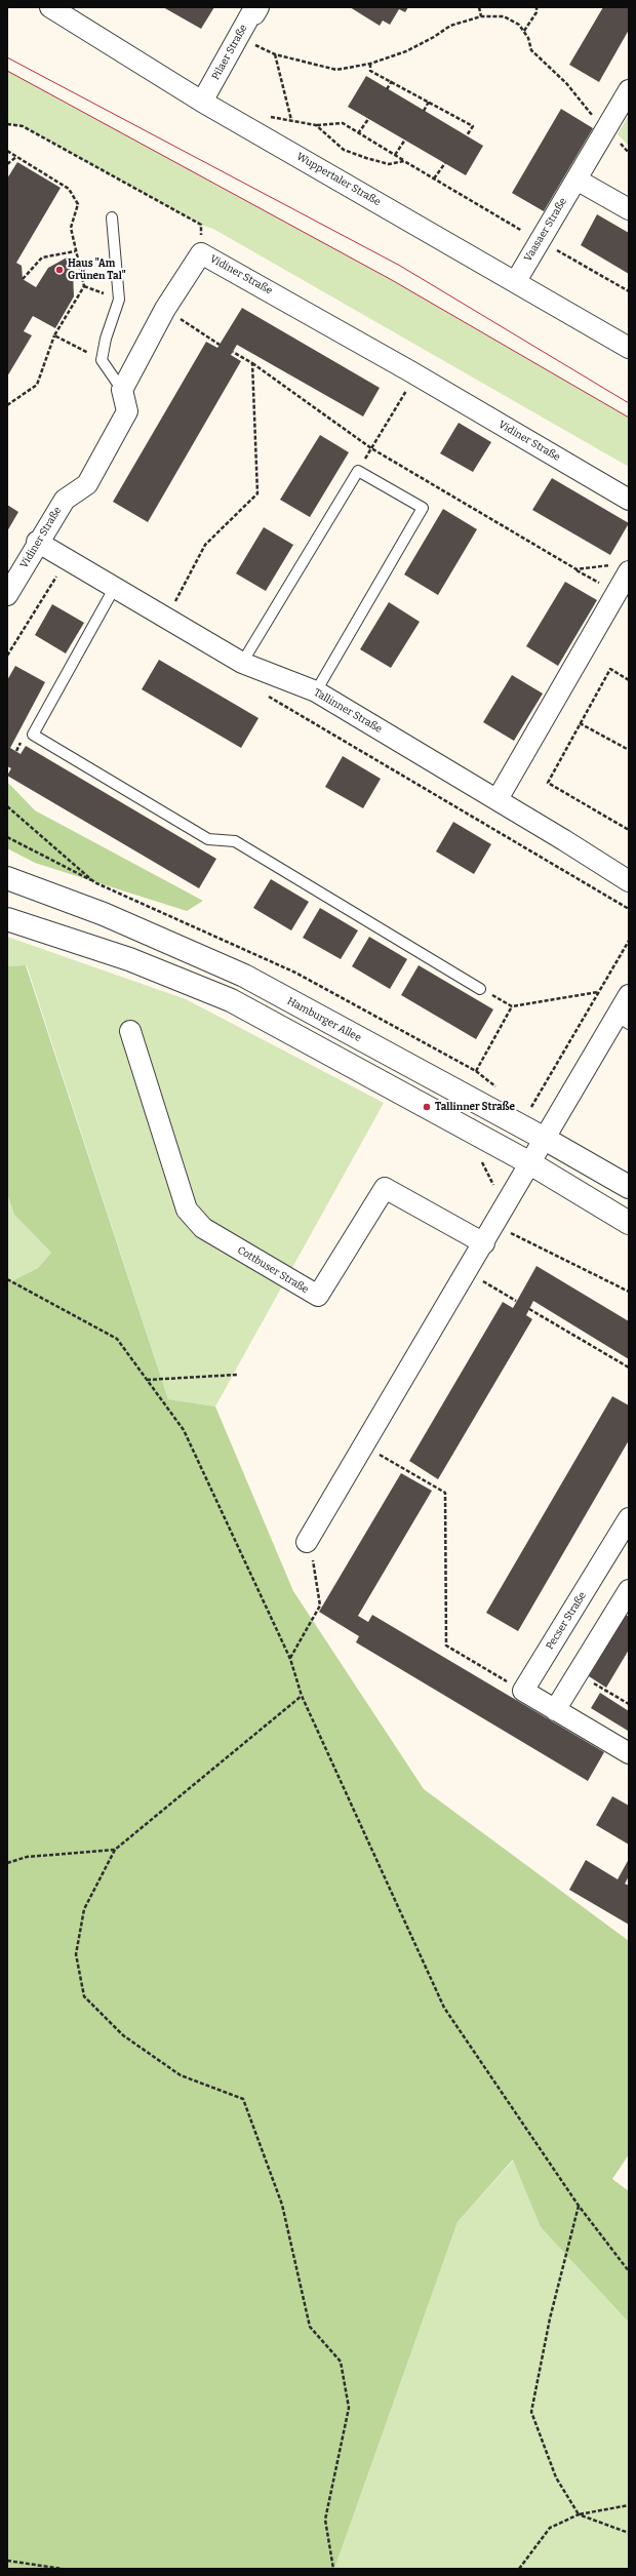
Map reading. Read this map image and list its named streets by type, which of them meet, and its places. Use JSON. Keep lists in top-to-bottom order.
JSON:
{
  "streets": {
    "street": [
      "Pilaer Straße",
      "Wuppertaler Straße",
      "Vaasaer Straße",
      "Vidiner Straße",
      "Tallinner Straße",
      "Hamburger Allee",
      "Cottbuser Straße",
      "Pecser Straße"
    ]
  },
  "crossings": [
    ["Pilaer Straße", "Wuppertaler Straße"],
    ["Wuppertaler Straße", "Vaasaer Straße"],
    ["Vidiner Straße", "Tallinner Straße"]
  ],
  "places": ["Haus \"Am Grünen Tal\"", "Tallinner Straße"]
}
